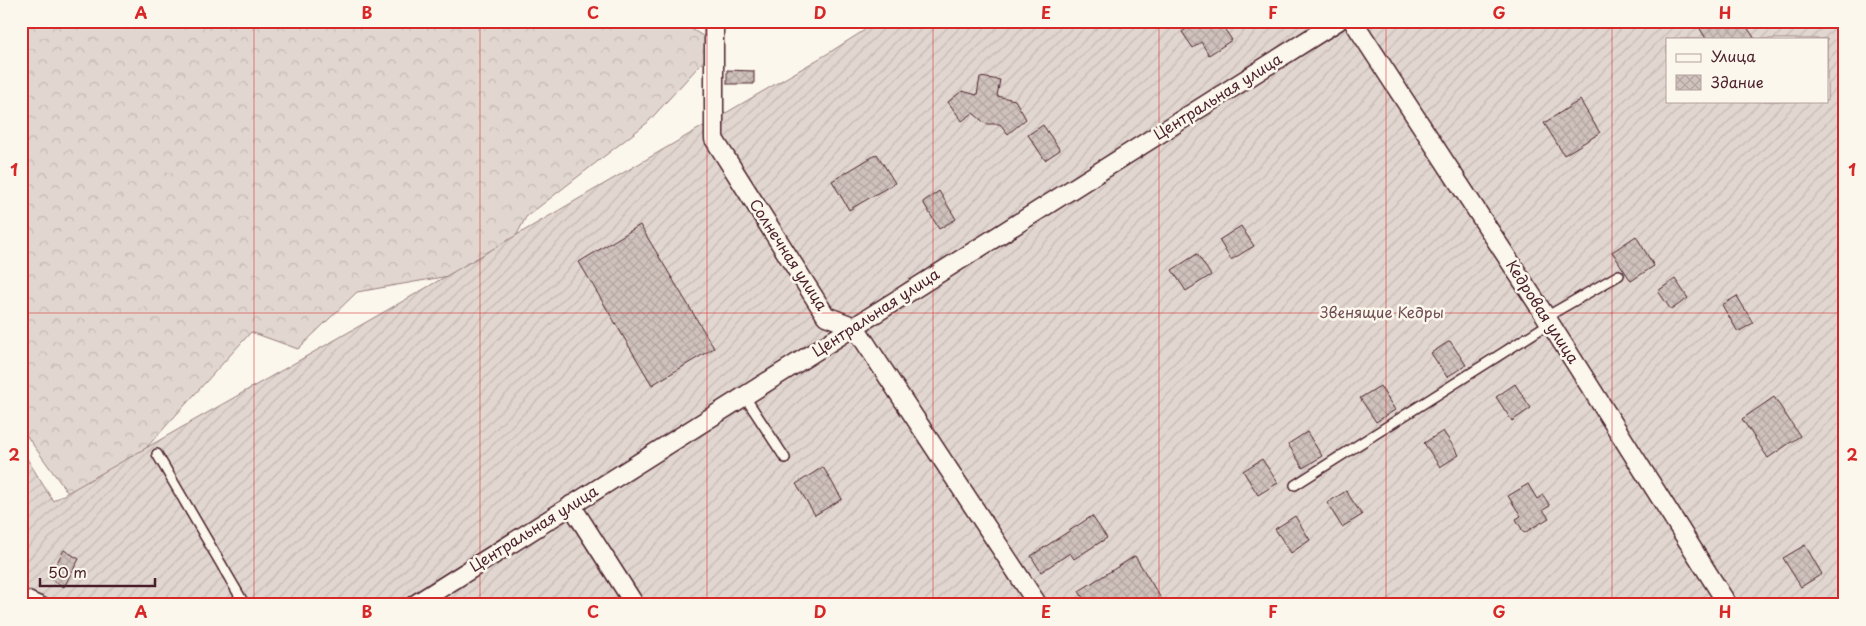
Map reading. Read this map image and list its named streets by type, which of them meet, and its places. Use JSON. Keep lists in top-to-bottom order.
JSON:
{
  "streets": {
    "street": ["Центральная улица", "Солнечная улица", "Кедровая улица"]
  },
  "crossings": [
    ["Центральная улица", "Солнечная улица"]
  ],
  "parks": ["Звенящие Кедры"],
  "legend": ["Улица", "Здание"],
  "scale_bar": "50 m",
  "grid": {
    "columns": [
      "A",
      "B",
      "C",
      "D",
      "E",
      "F",
      "G",
      "H"
    ],
    "rows": ["1", "2"]
  }
}
